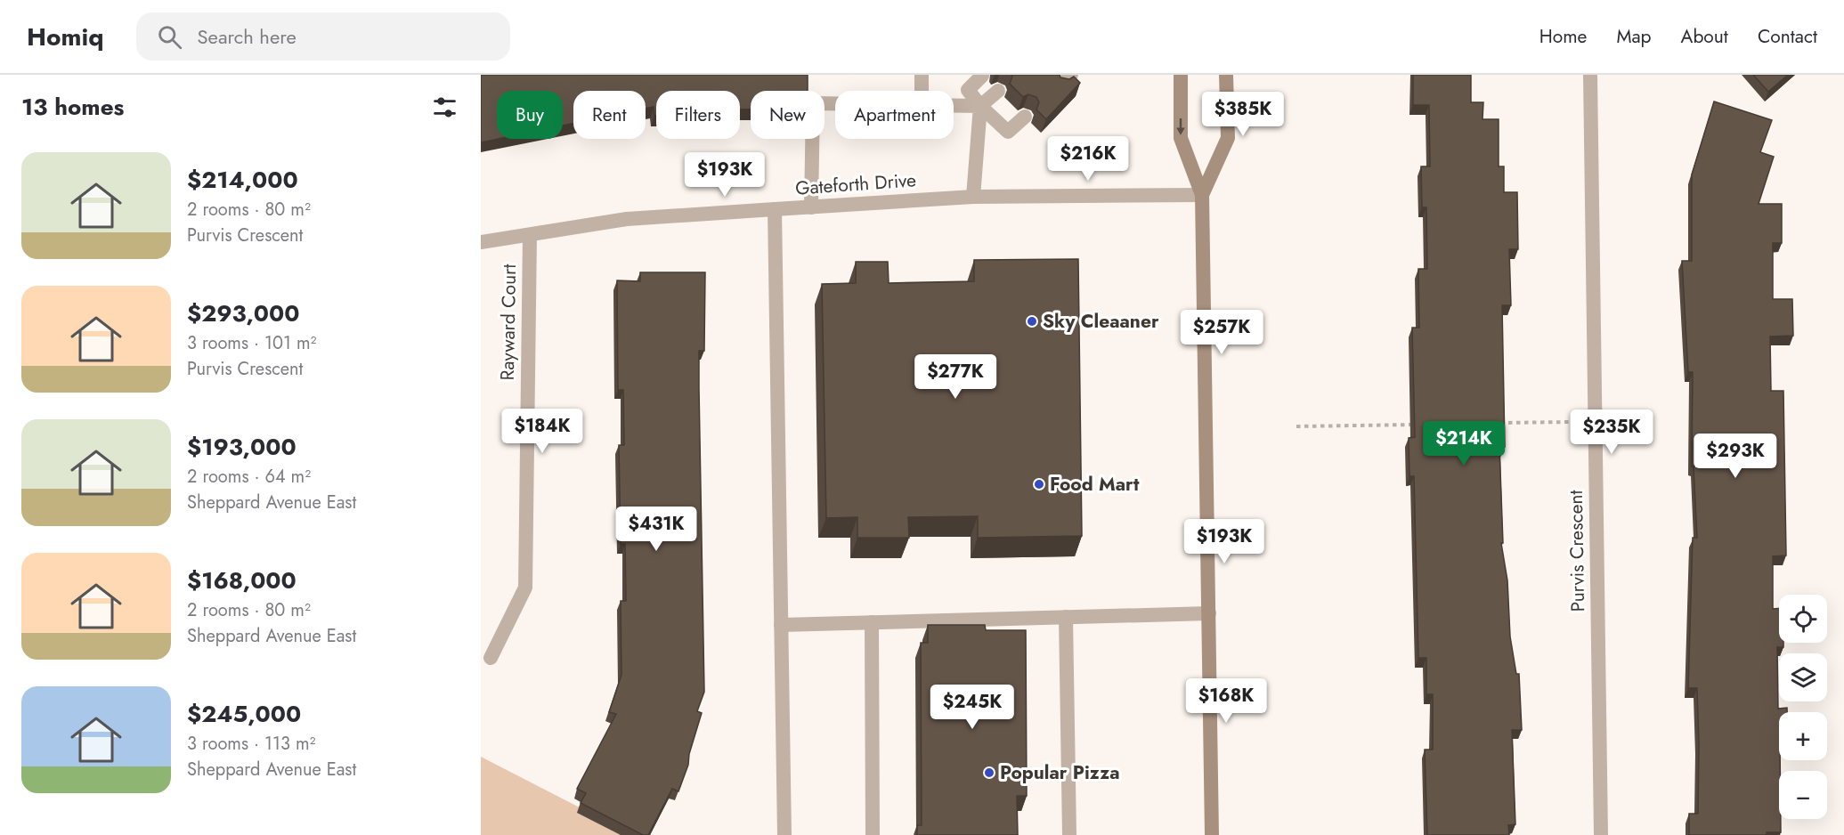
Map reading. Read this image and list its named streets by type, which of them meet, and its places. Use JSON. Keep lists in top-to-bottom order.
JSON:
{
  "streets": {
    "street": ["Gateforth Drive", "Rayward Court", "Purvis Crescent"]
  },
  "crossings": [
    ["Gateforth Drive", "Rayward Court"]
  ],
  "places": ["Sky Cleaaner", "Food Mart", "Popular Pizza"],
  "page": {
    "header": "Homiq",
    "search": "Search here",
    "nav": [
      "Home",
      "Map",
      "About",
      "Contact"
    ],
    "heading": "13 homes",
    "chip": [
      "Buy",
      "Rent",
      "Filters",
      "New",
      "Apartment"
    ],
    "price": [
      "$385K",
      "$216K",
      "$193K",
      "$257K",
      "$277K",
      "$184K",
      "$235K",
      "$214K",
      "$293K",
      "$431K",
      "$193K",
      "$168K",
      "$245K"
    ],
    "list": [
      {
        "name": "$214,000",
        "note": "2 rooms · 80 m² · Purvis Crescent"
      },
      {
        "name": "$293,000",
        "note": "3 rooms · 101 m² · Purvis Crescent"
      },
      {
        "name": "$193,000",
        "note": "2 rooms · 64 m² · Sheppard Avenue East"
      },
      {
        "name": "$168,000",
        "note": "2 rooms · 80 m² · Sheppard Avenue East"
      },
      {
        "name": "$245,000",
        "note": "3 rooms · 113 m² · Sheppard Avenue East"
      }
    ],
    "map_buttons": ["+", "−"]
  }
}
